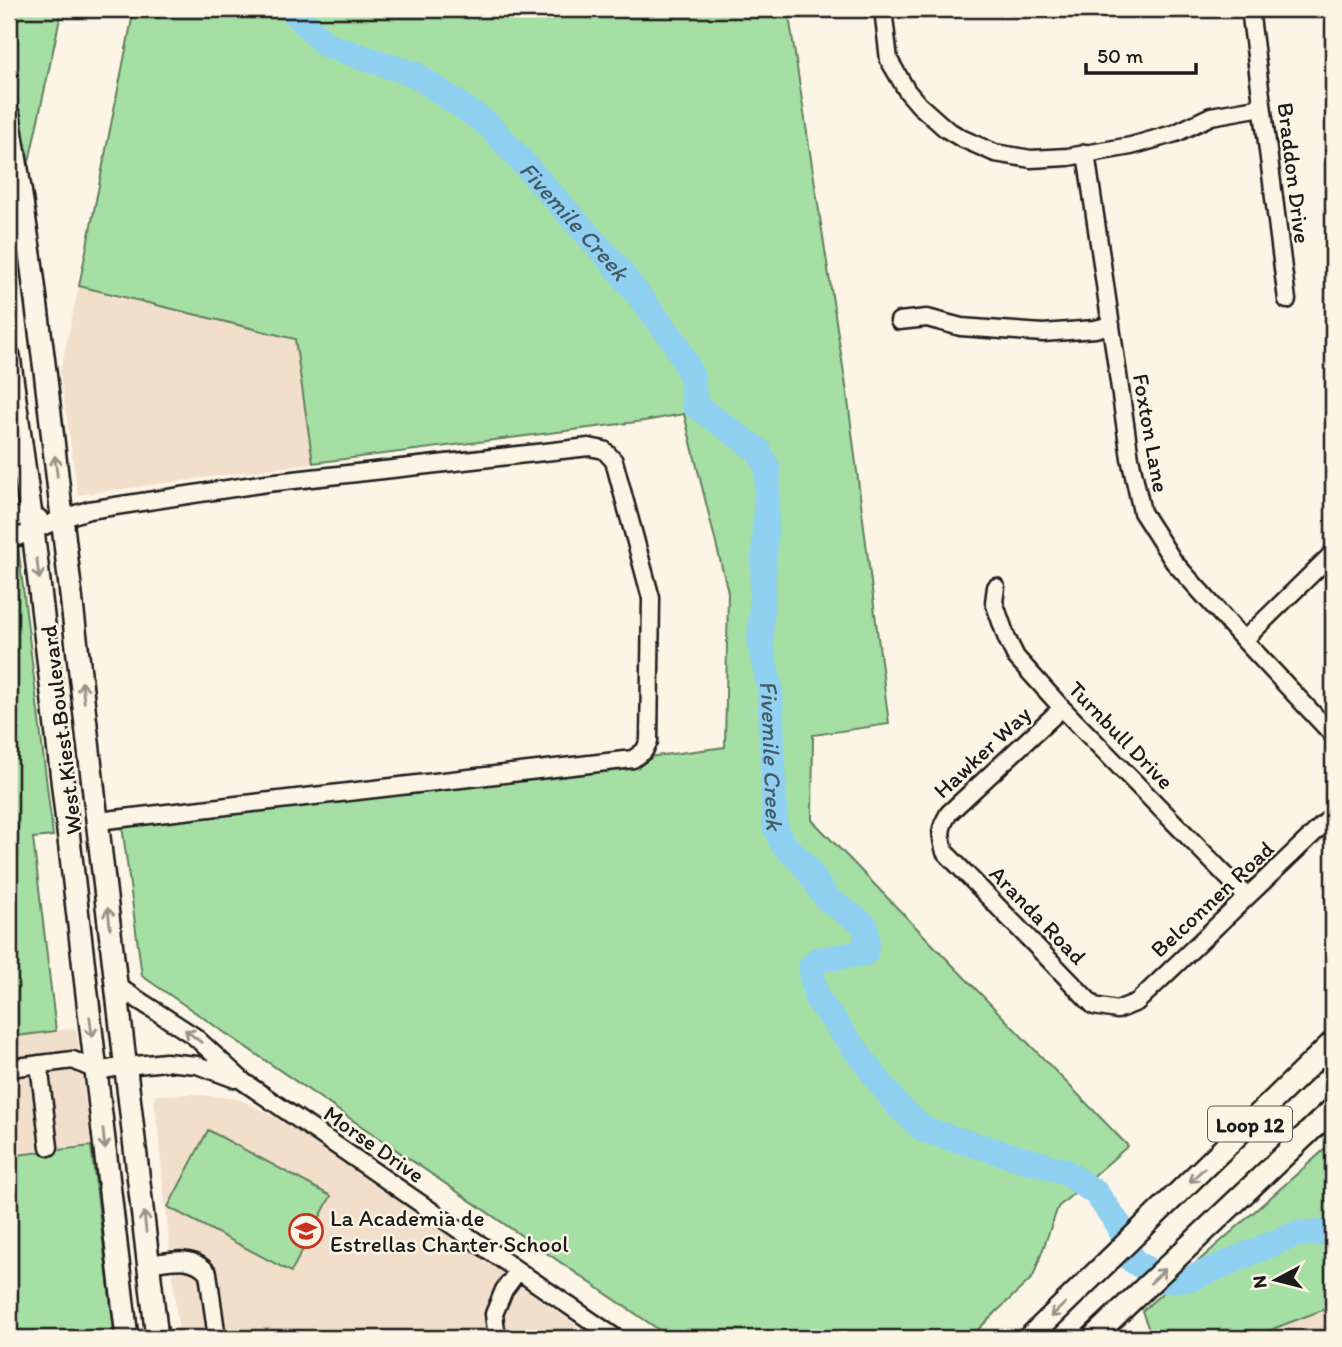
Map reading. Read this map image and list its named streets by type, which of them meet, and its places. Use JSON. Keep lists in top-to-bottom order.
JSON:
{
  "streets": {
    "main road": ["West Kiest Boulevard", "Loop 12"],
    "street": [
      "Braddon Drive",
      "Foxton Lane",
      "Turnbull Drive",
      "Hawker Way",
      "Belconnen Road",
      "Aranda Road",
      "Morse Drive"
    ]
  },
  "crossings": [
    ["West Kiest Boulevard", "Morse Drive"],
    ["Turnbull Drive", "Hawker Way"],
    ["Turnbull Drive", "Belconnen Road"],
    ["Hawker Way", "Aranda Road"],
    ["Belconnen Road", "Aranda Road"]
  ],
  "water": ["Fivemile Creek"],
  "places": {
    "school or university": ["La Academia de Estrellas Charter School"]
  },
  "scale_bar": "50 m",
  "north": "left"
}
